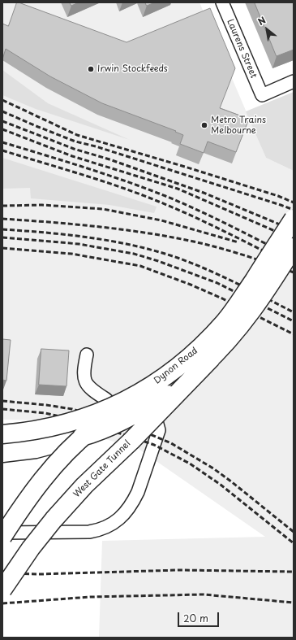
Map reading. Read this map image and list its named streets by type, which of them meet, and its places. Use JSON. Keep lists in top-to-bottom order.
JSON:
{
  "streets": {
    "main road": ["Dynon Road", "West Gate Tunnel"],
    "street": ["Laurens Street"]
  },
  "crossings": [
    ["Dynon Road", "West Gate Tunnel"]
  ],
  "places": ["Irwin Stockfeeds", "Metro Trains Melbourne"],
  "scale_bar": "20 m",
  "north": "top left"
}
